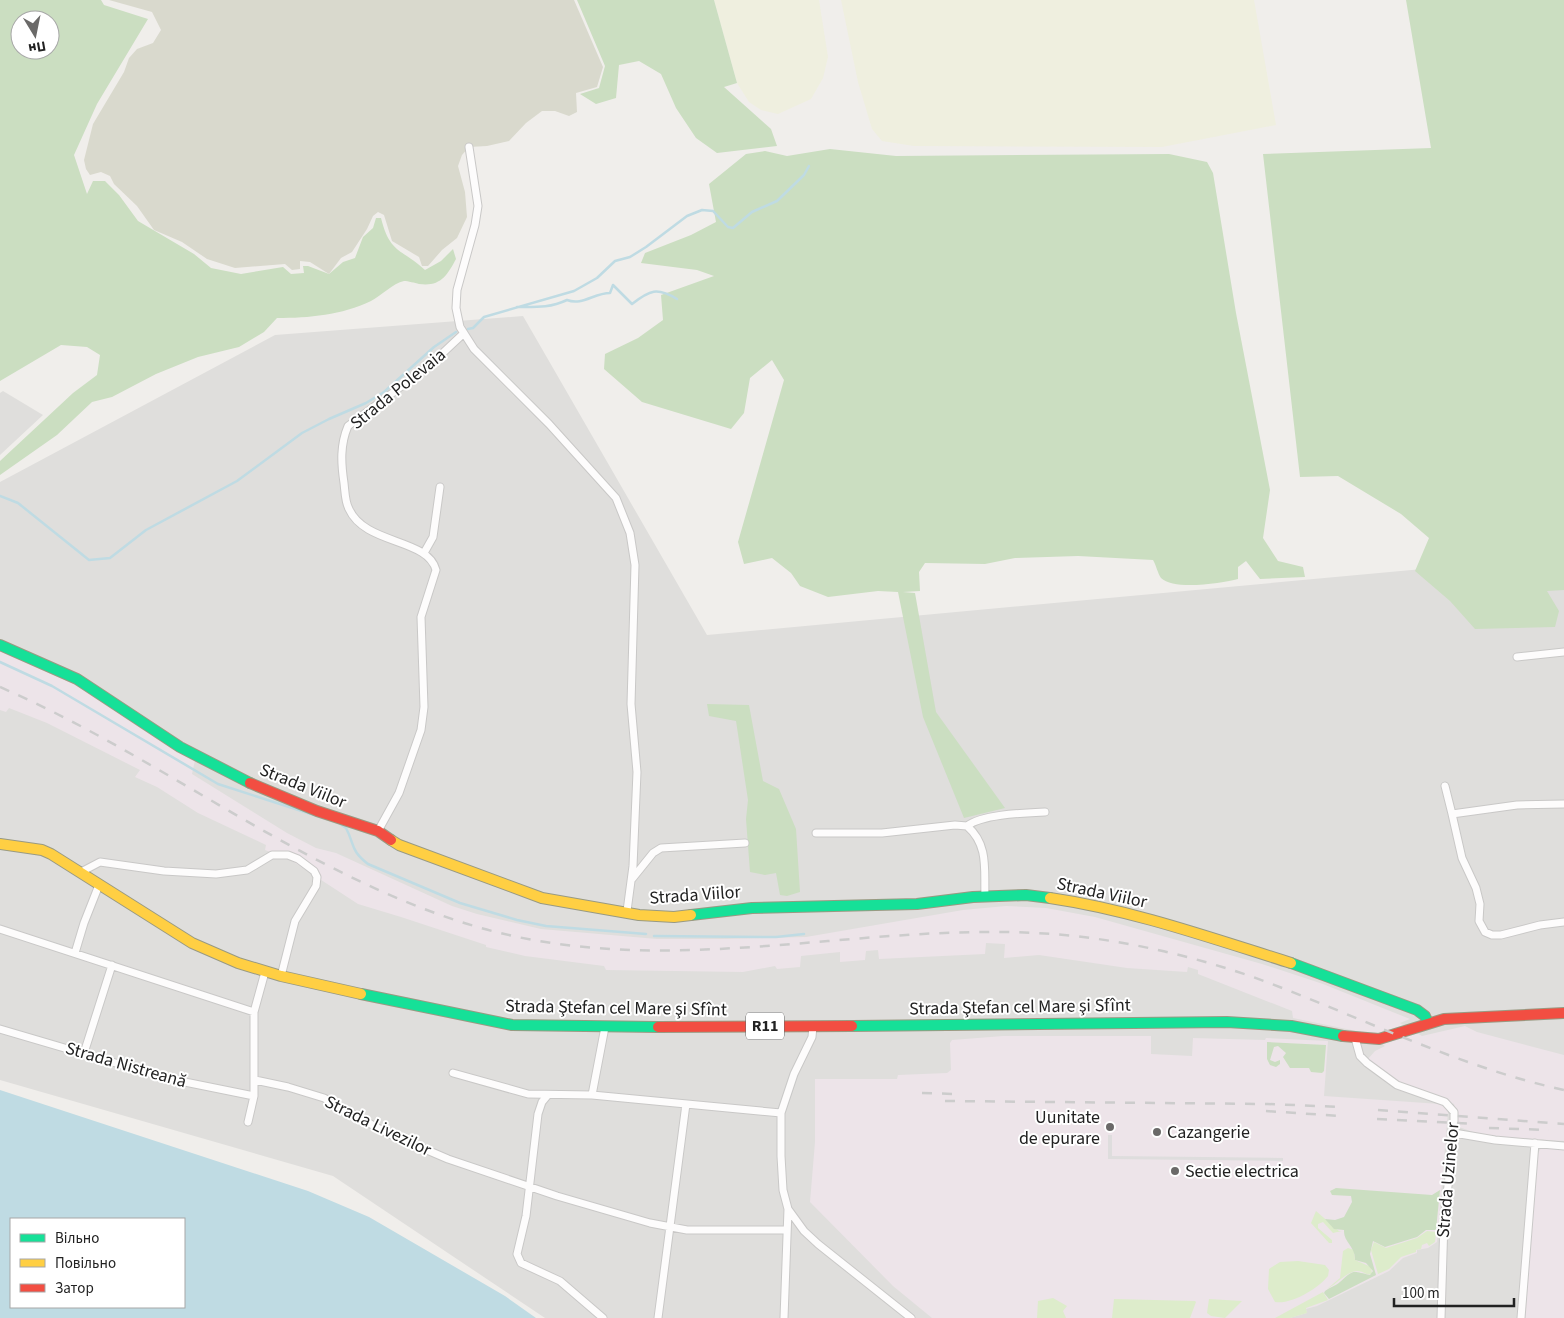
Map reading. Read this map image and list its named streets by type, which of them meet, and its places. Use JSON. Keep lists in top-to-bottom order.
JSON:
{
  "streets": {
    "main road": ["Strada Viilor", "Strada Ştefan cel Mare şi Sfînt", "R11"],
    "street": [
      "Strada Polevaia",
      "Strada Nistreană",
      "Strada Livezilor",
      "Strada Uzinelor"
    ]
  },
  "crossings": [
    ["Strada Viilor", "Strada Ştefan cel Mare şi Sfînt"],
    ["Strada Ştefan cel Mare şi Sfînt", "Strada Uzinelor"]
  ],
  "places": ["Uunitate de epurare", "Cazangerie", "Sectie electrica"],
  "legend": ["Вільно", "Повільно", "Затор"],
  "scale_bar": "100 m",
  "north": "bottom"
}
